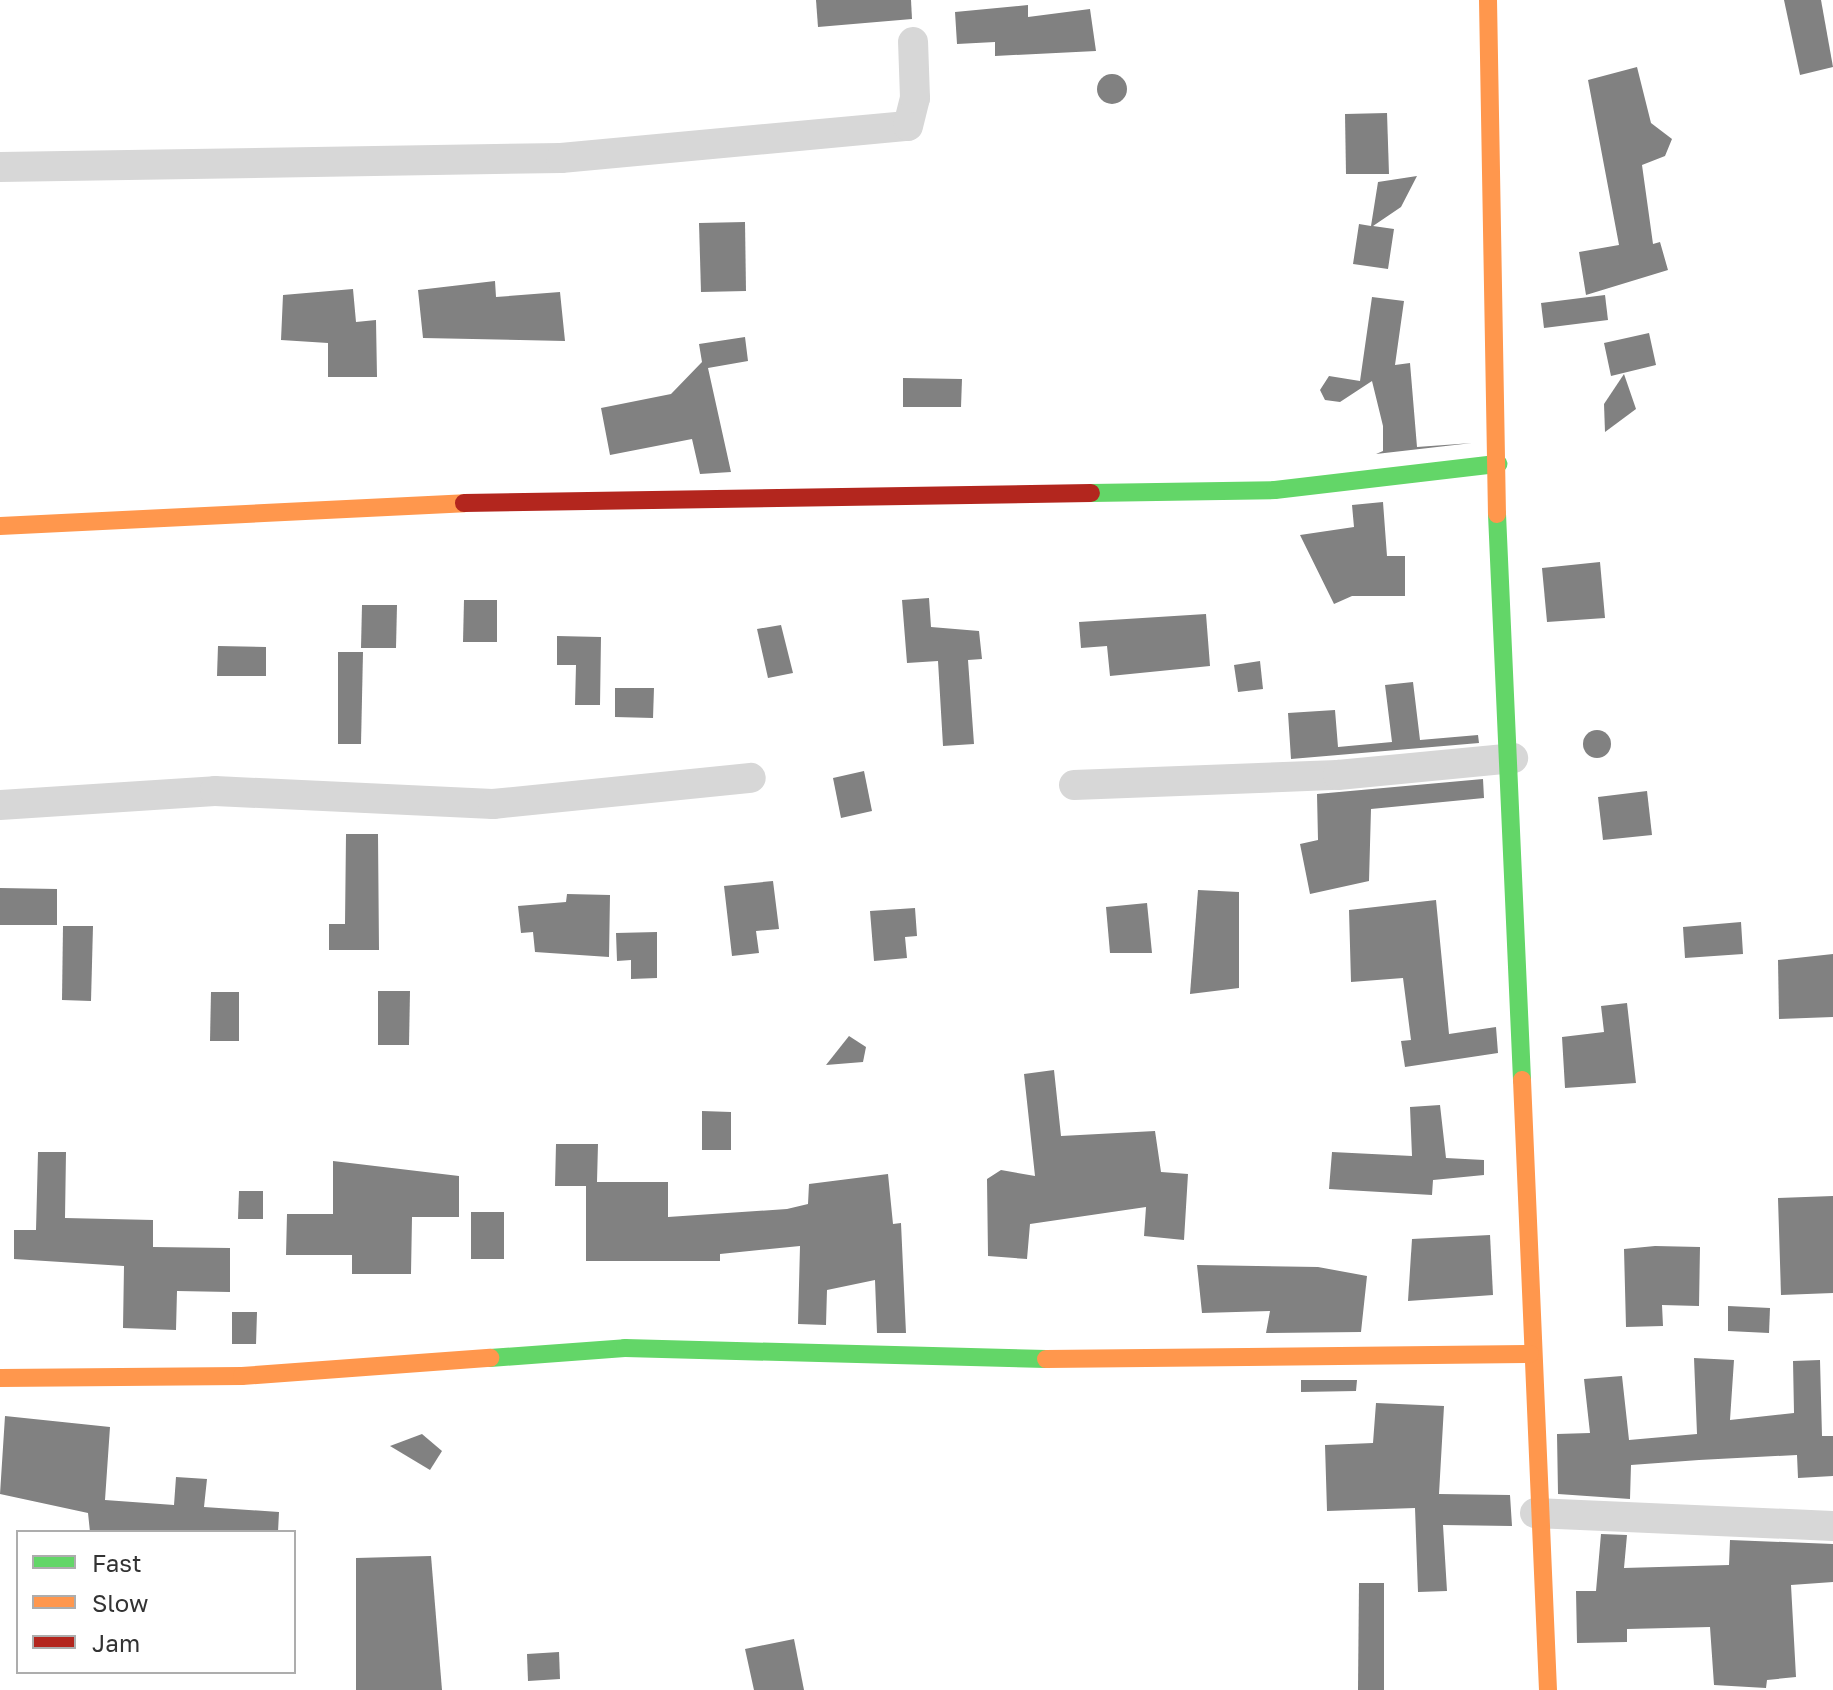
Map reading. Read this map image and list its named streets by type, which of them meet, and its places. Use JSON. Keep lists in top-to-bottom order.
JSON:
{
  "legend": ["Fast", "Slow", "Jam"]
}
